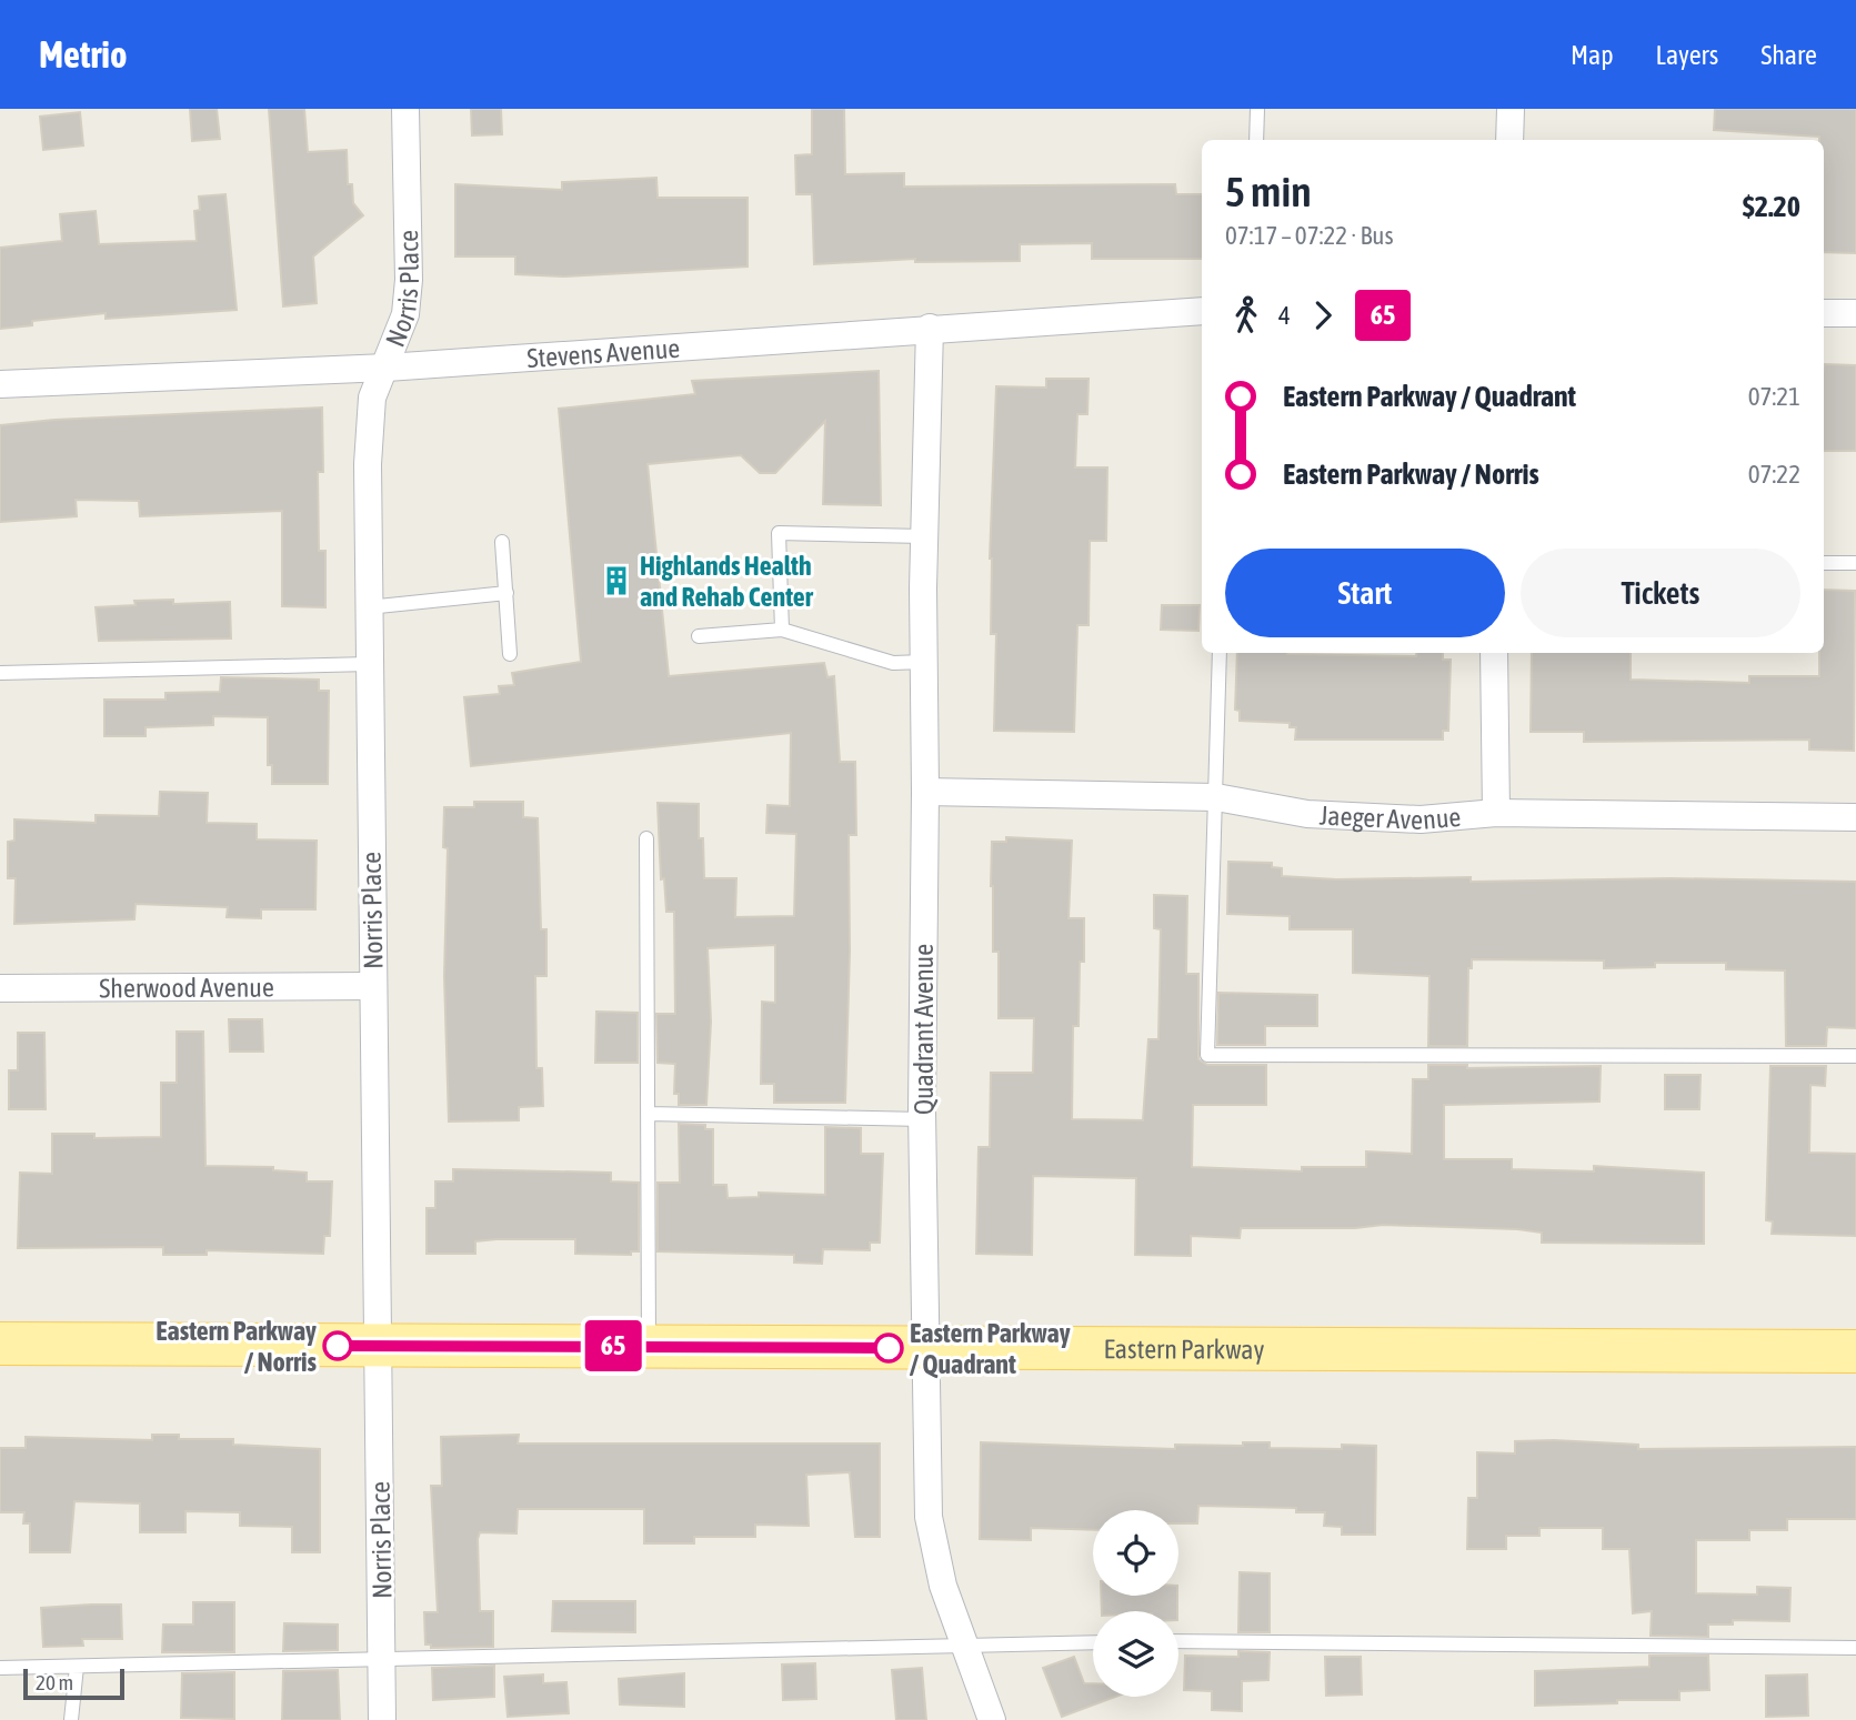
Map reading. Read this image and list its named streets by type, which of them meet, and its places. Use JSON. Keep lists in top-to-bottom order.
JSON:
{
  "streets": {
    "main road": ["Eastern Parkway"],
    "street": [
      "Norris Place",
      "Stevens Avenue",
      "Jaeger Avenue",
      "Sherwood Avenue",
      "Quadrant Avenue"
    ]
  },
  "crossings": [
    ["Norris Place", "Stevens Avenue"],
    ["Norris Place", "Sherwood Avenue"],
    ["Norris Place", "Eastern Parkway"],
    ["Stevens Avenue", "Quadrant Avenue"],
    ["Jaeger Avenue", "Quadrant Avenue"],
    ["Quadrant Avenue", "Eastern Parkway"]
  ],
  "places": {
    "building": ["Highlands Health and Rehab Center"],
    "other": ["Eastern Parkway / Norris", "Eastern Parkway / Quadrant"]
  },
  "lines": ["bus line 65"],
  "scale_bar": "20 m",
  "page": {
    "header": "Metrio",
    "nav": ["Map", "Layers", "Share"],
    "on_map": "65",
    "heading": ["5 min", "07:17 – 07:22 · Bus", "$2.20"],
    "legs": ["4", "65"],
    "list": [
      {
        "name": "Eastern Parkway / Quadrant",
        "value": "07:21"
      },
      {
        "name": "Eastern Parkway / Norris",
        "value": "07:22"
      }
    ],
    "buttons": ["Start", "Tickets"],
    "scale": "20 m"
  }
}
